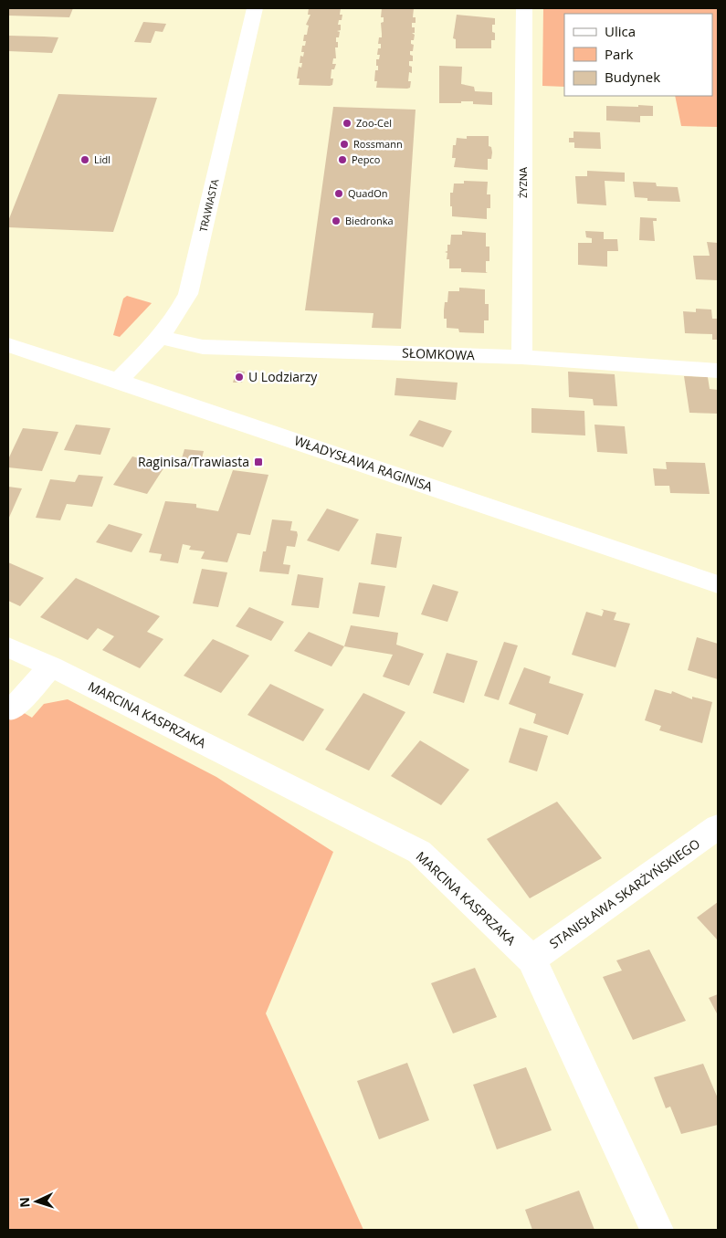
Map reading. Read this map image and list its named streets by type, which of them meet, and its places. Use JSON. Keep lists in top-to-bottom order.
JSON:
{
  "streets": {
    "street": [
      "ŻYZNA",
      "TRAWIASTA",
      "SŁOMKOWA",
      "WŁADYSŁAWA RAGINISA",
      "MARCINA KASPRZAKA",
      "STANISŁAWA SKARŻYŃSKIEGO"
    ]
  },
  "crossings": [
    ["ŻYZNA", "SŁOMKOWA"],
    ["TRAWIASTA", "SŁOMKOWA"],
    ["TRAWIASTA", "WŁADYSŁAWA RAGINISA"],
    ["MARCINA KASPRZAKA", "STANISŁAWA SKARŻYŃSKIEGO"]
  ],
  "places": {
    "other": [
      "Zoo-Cel",
      "Rossmann",
      "Lidl",
      "Pepco",
      "QuadOn",
      "Biedronka",
      "U Lodziarzy"
    ],
    "transit": ["Raginisa/Trawiasta"]
  },
  "legend": ["Ulica", "Park", "Budynek"],
  "north": "left"
}
